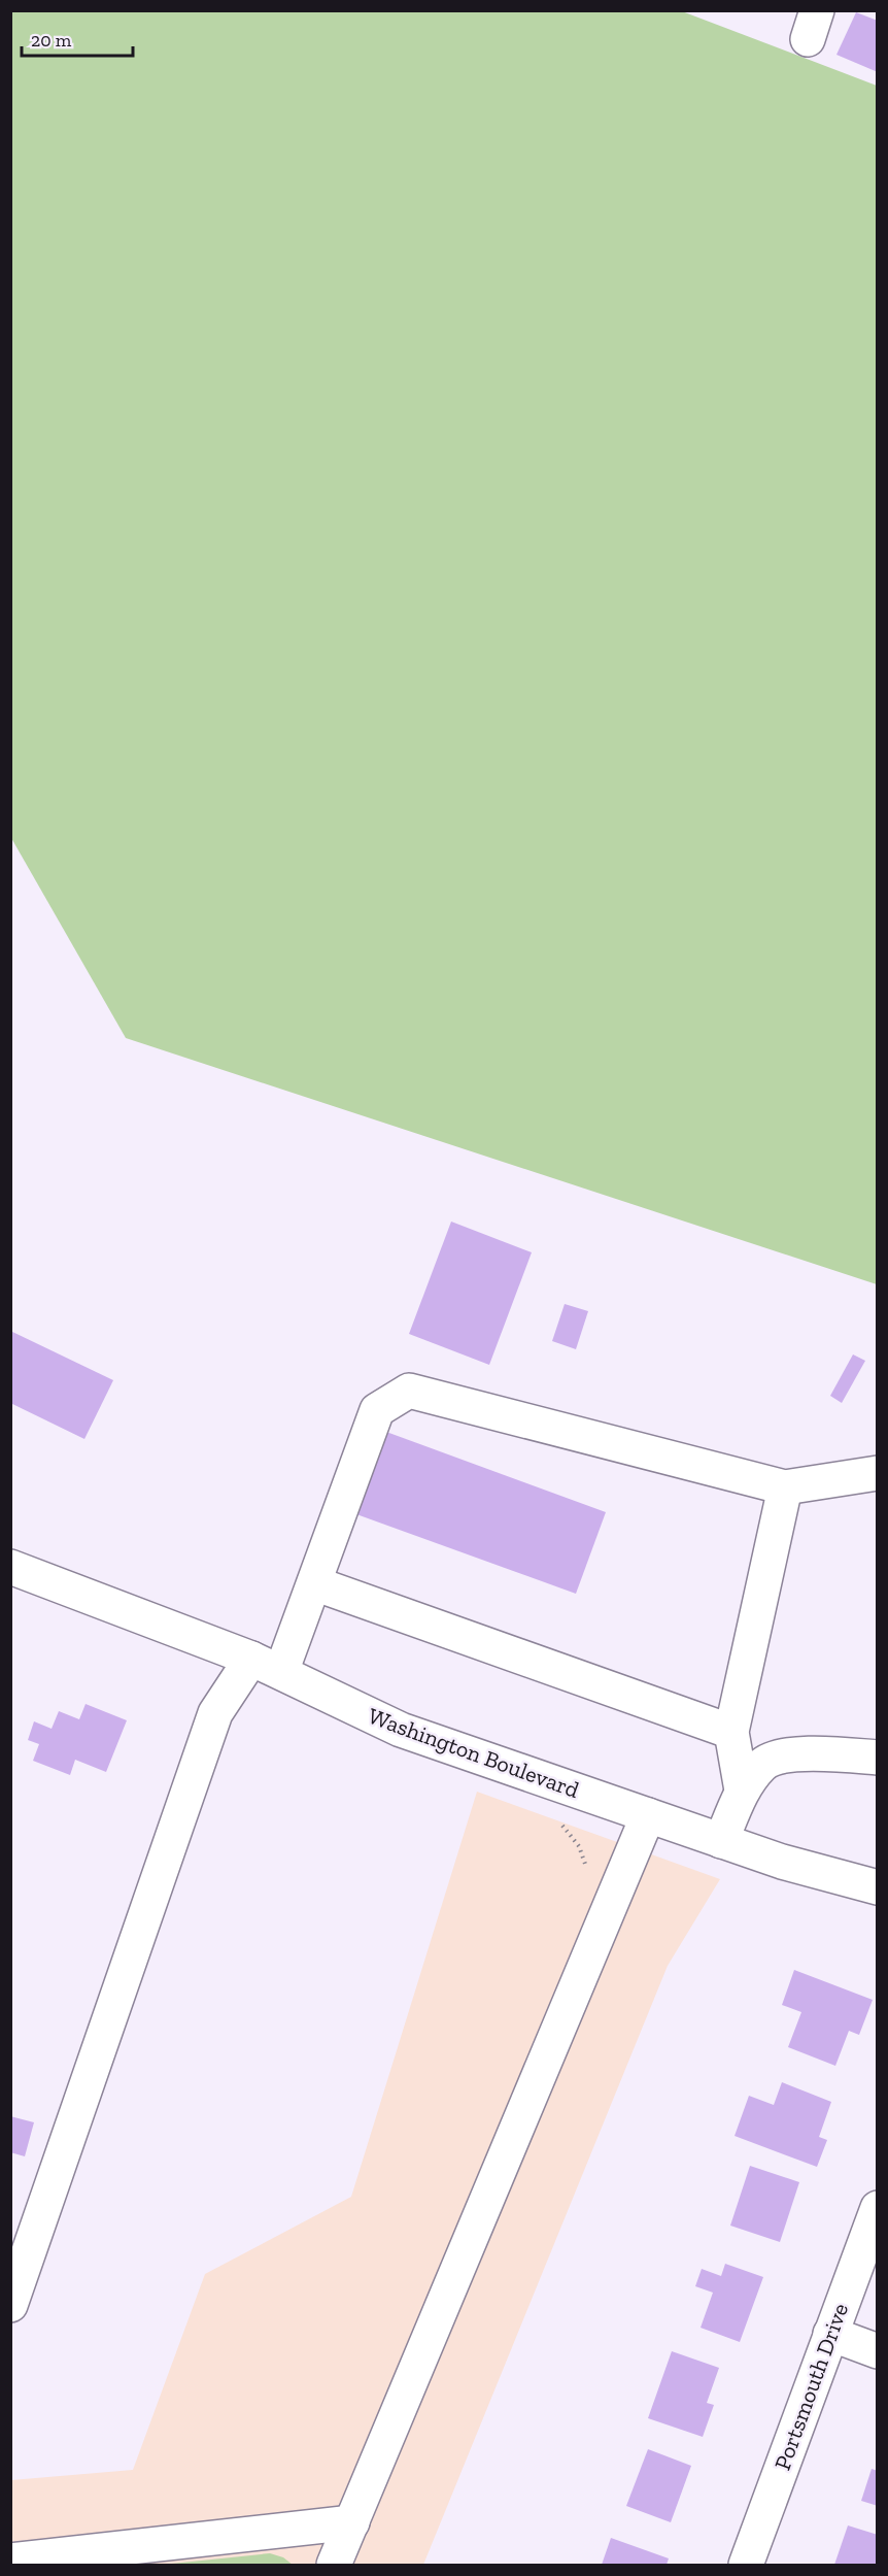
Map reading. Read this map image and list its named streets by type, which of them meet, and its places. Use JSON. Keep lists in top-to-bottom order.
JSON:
{
  "streets": {
    "street": ["Washington Boulevard", "Portsmouth Drive"]
  },
  "scale_bar": "20 m"
}
